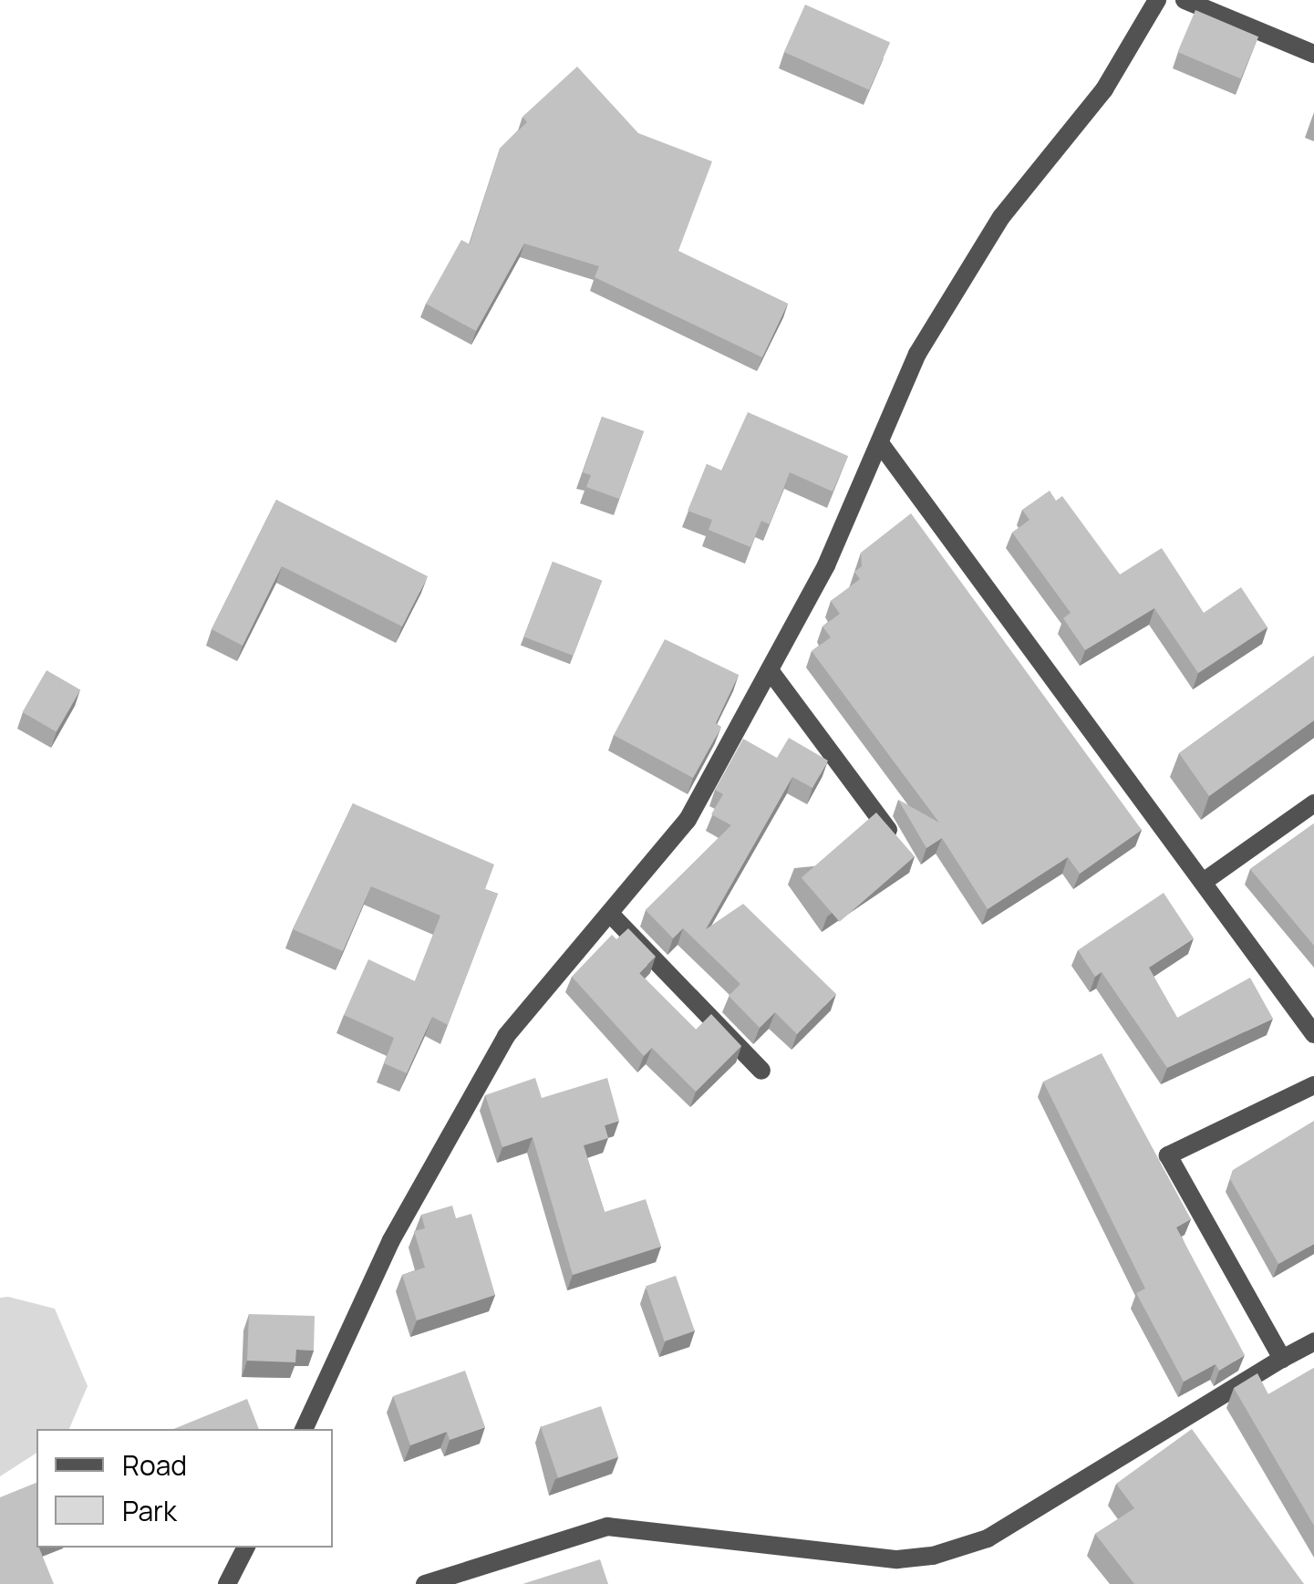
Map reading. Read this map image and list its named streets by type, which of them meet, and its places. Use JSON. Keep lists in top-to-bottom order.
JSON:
{
  "legend": ["Road", "Park"]
}
